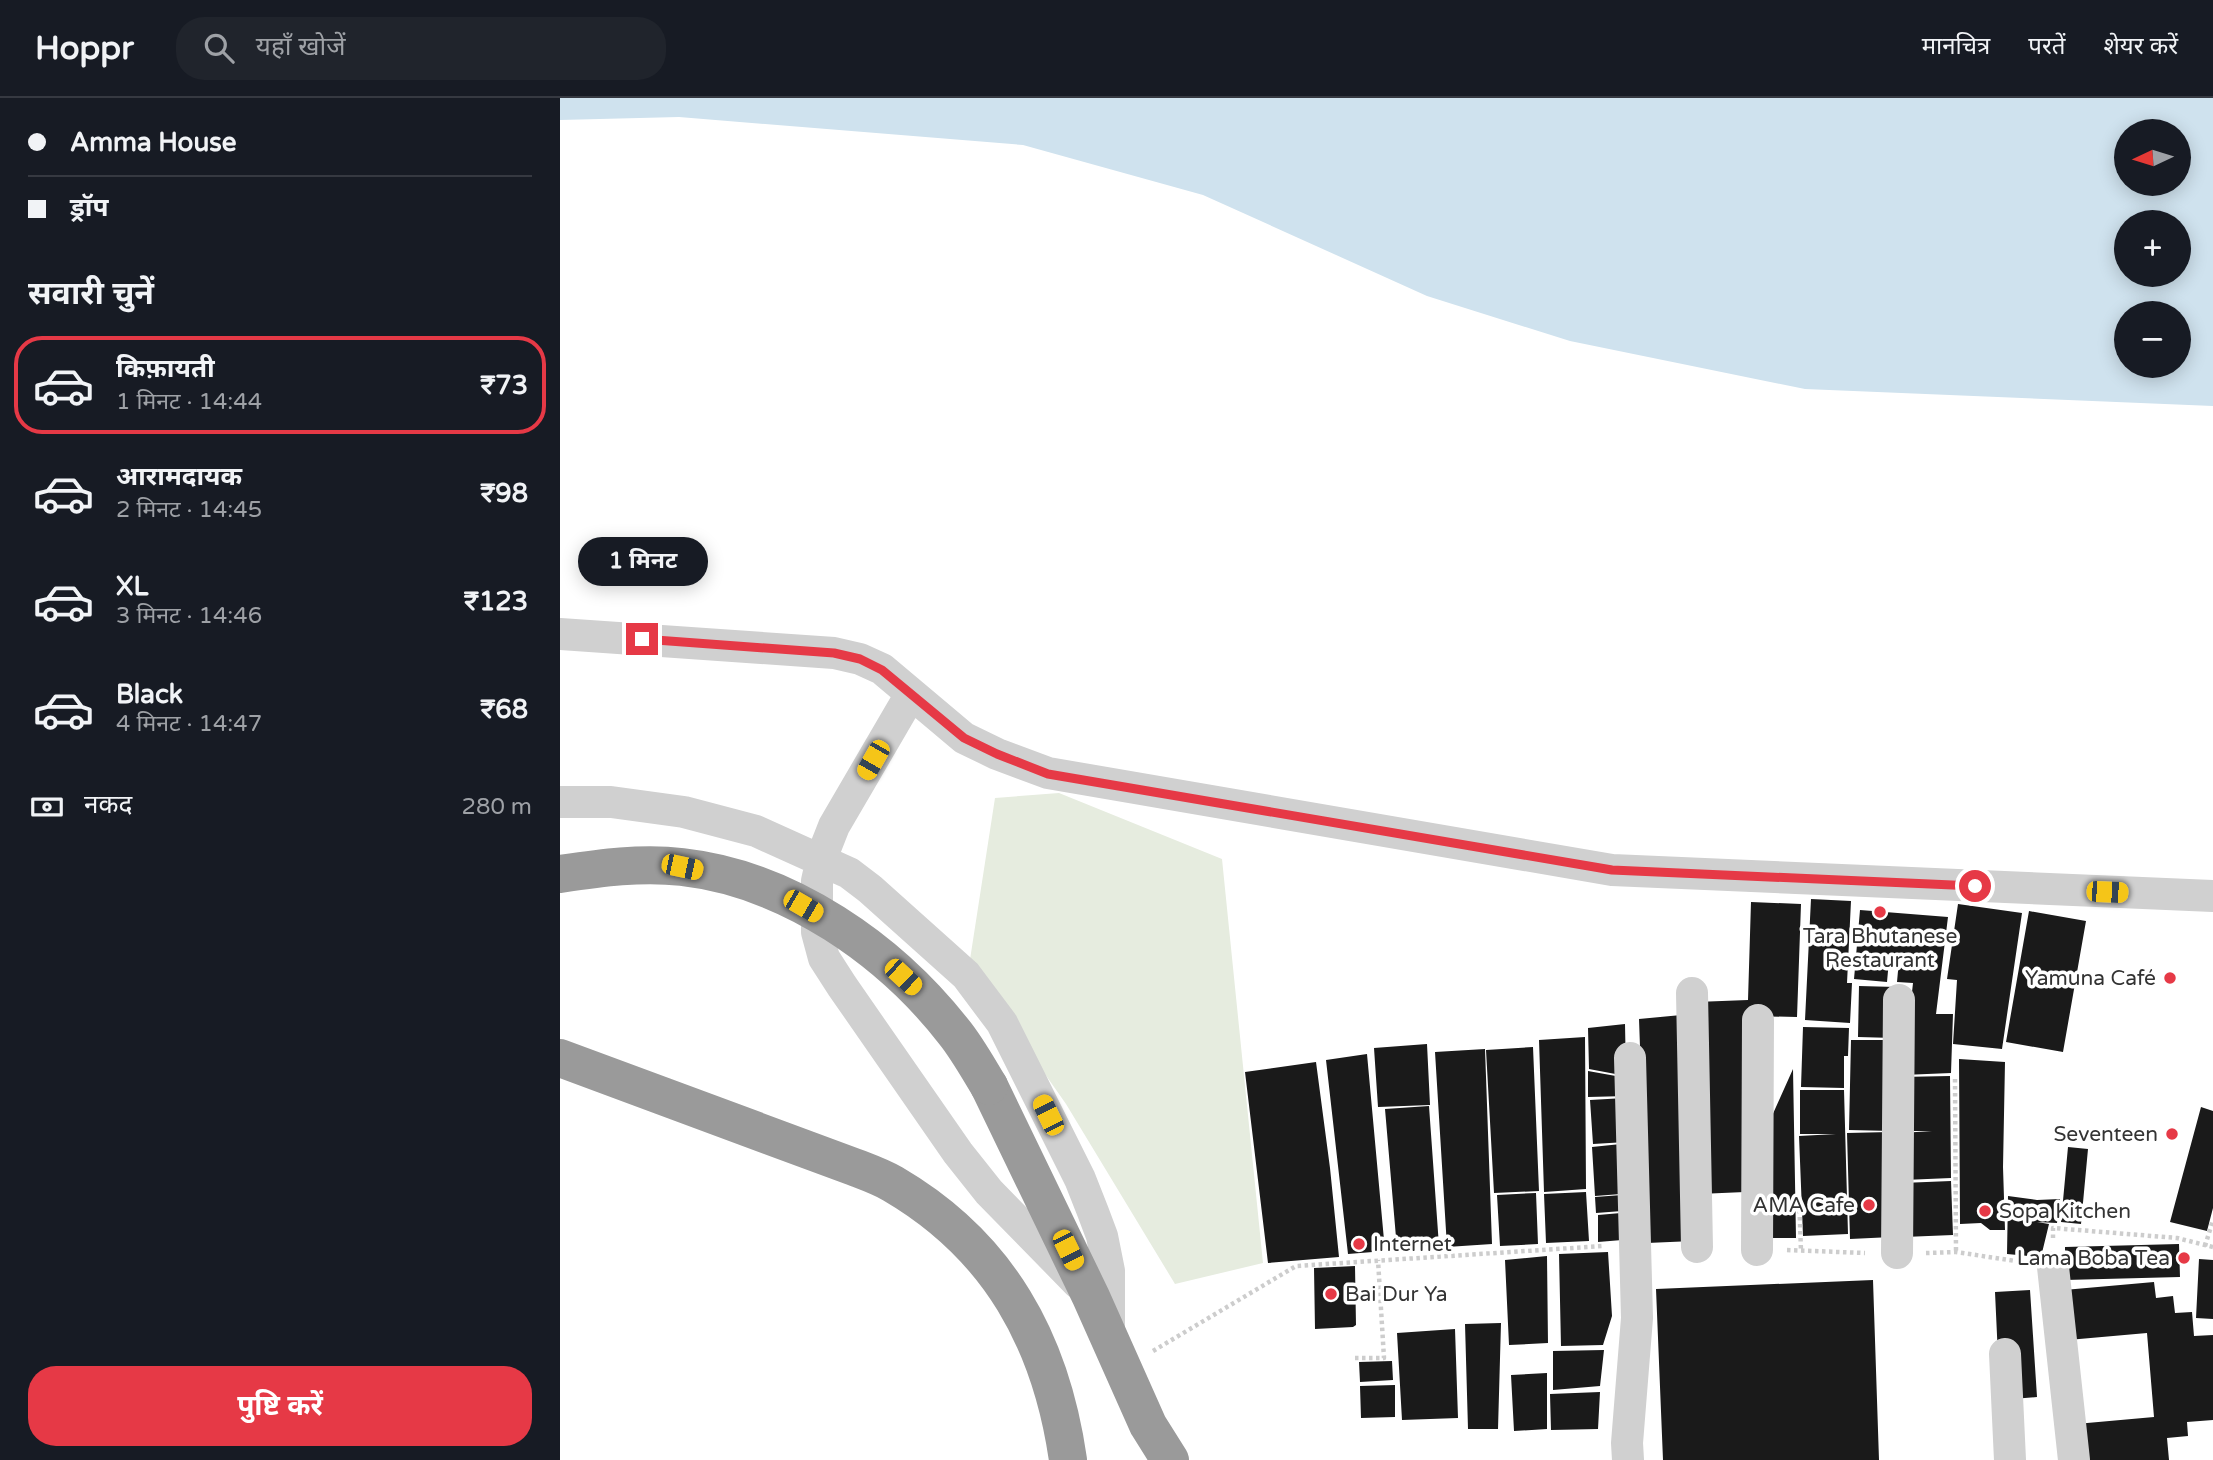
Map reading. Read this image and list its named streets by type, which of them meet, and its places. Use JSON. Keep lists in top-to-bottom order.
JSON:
{
  "places": [
    "Tara Bhutanese Restaurant",
    "Yamuna Café",
    "Seventeen",
    "AMA Cafe",
    "Sopa Kitchen",
    "Internet",
    "Lama Boba Tea",
    "Bai Dur Ya"
  ],
  "north": "left",
  "page": {
    "header": "Hoppr",
    "search": "यहाँ खोजें",
    "nav": ["मानचित्र", "परतें", "शेयर करें"],
    "banner": ["Amma House", "ड्रॉप"],
    "map_buttons": ["+", "−"],
    "heading": "सवारी चुनें",
    "list": [
      {
        "name": "किफ़ायती",
        "note": "1 मिनट · 14:44",
        "value": "₹73"
      },
      {
        "name": "आरामदायक",
        "note": "2 मिनट · 14:45",
        "value": "₹98"
      },
      {
        "name": "XL",
        "note": "3 मिनट · 14:46",
        "value": "₹123"
      },
      {
        "name": "Black",
        "note": "4 मिनट · 14:47",
        "value": "₹68"
      }
    ],
    "bubble": "1 मिनट",
    "pay": ["नकद", "280 m"],
    "buttons": "पुष्टि करें"
  }
}
